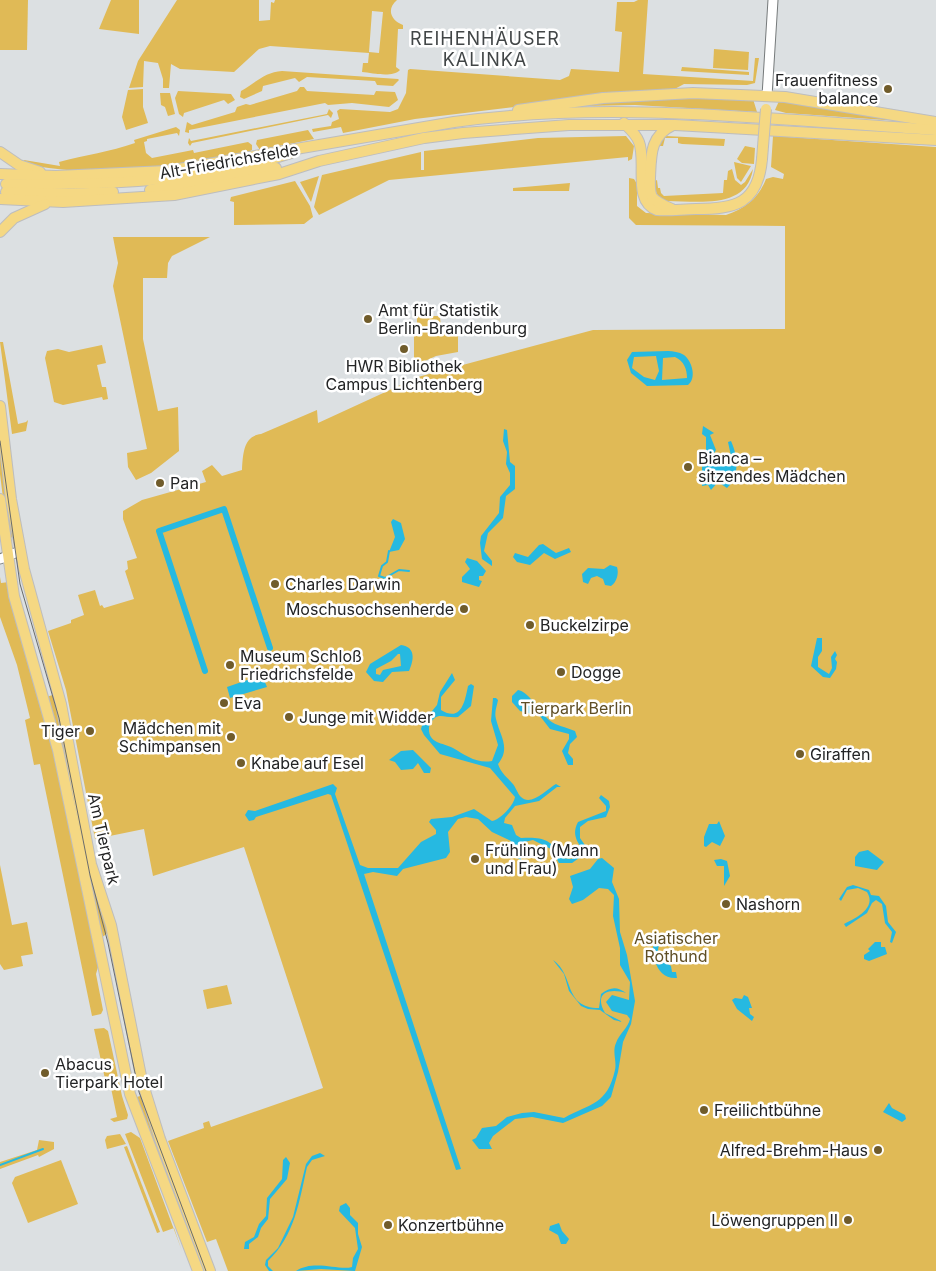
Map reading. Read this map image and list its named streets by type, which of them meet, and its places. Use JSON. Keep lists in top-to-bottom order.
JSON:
{
  "streets": {
    "main road": ["Alt-Friedrichsfelde", "Am Tierpark"]
  },
  "districts": ["REIHENHÄUSER KALINKA"],
  "parks": ["Tierpark Berlin", "Asiatischer Rothund"],
  "places": [
    "Frauenfitness balance",
    "Amt für Statistik Berlin-Brandenburg",
    "HWR Bibliothek Campus Lichtenberg",
    "Bianca – sitzendes Mädchen",
    "Pan",
    "Charles Darwin",
    "Moschusochsenherde",
    "Buckelzirpe",
    "Museum Schloß Friedrichsfelde",
    "Dogge",
    "Eva",
    "Junge mit Widder",
    "Tiger",
    "Mädchen mit Schimpansen",
    "Giraffen",
    "Knabe auf Esel",
    "Frühling (Mann und Frau)",
    "Nashorn",
    "Abacus Tierpark Hotel",
    "Freilichtbühne",
    "Alfred-Brehm-Haus",
    "Löwengruppen II",
    "Konzertbühne"
  ]
}
